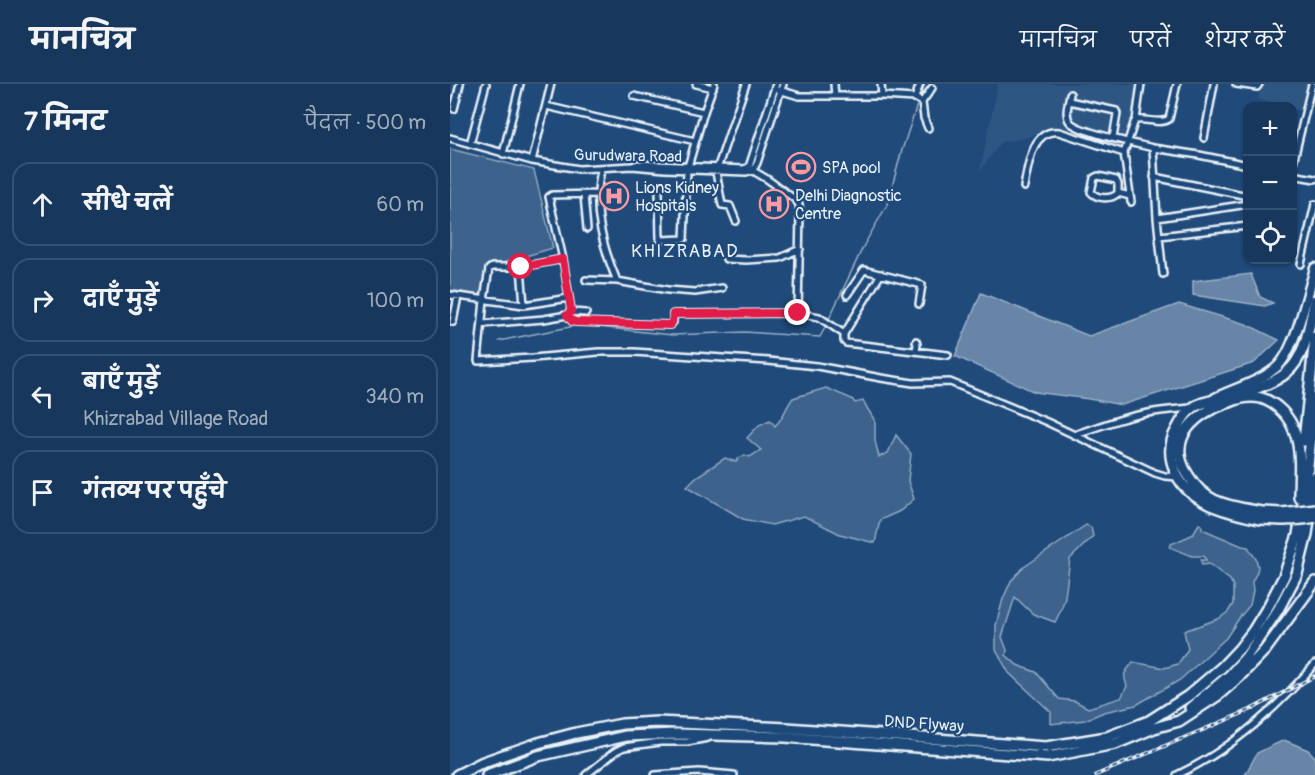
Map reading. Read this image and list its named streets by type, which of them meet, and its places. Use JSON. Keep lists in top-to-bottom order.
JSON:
{
  "streets": {
    "highway": ["DND Flyway"],
    "street": ["Gurudwara Road"]
  },
  "districts": ["KHIZRABAD"],
  "places": {
    "sports": ["SPA pool"],
    "hospital": ["Lions Kidney Hospitals", "Delhi Diagnostic Centre"]
  },
  "page": {
    "header": "मानचित्र",
    "nav": ["मानचित्र", "परतें", "शेयर करें"],
    "heading": ["7 मिनट", "पैदल · 500 m"],
    "map_buttons": ["+", "−"],
    "list": [
      ["सीधे चलें", "60 m"],
      ["दाएँ मुड़ें", "100 m"],
      ["बाएँ मुड़ें", "Khizrabad Village Road", "340 m"],
      "गंतव्य पर पहुँचे"
    ]
  }
}
